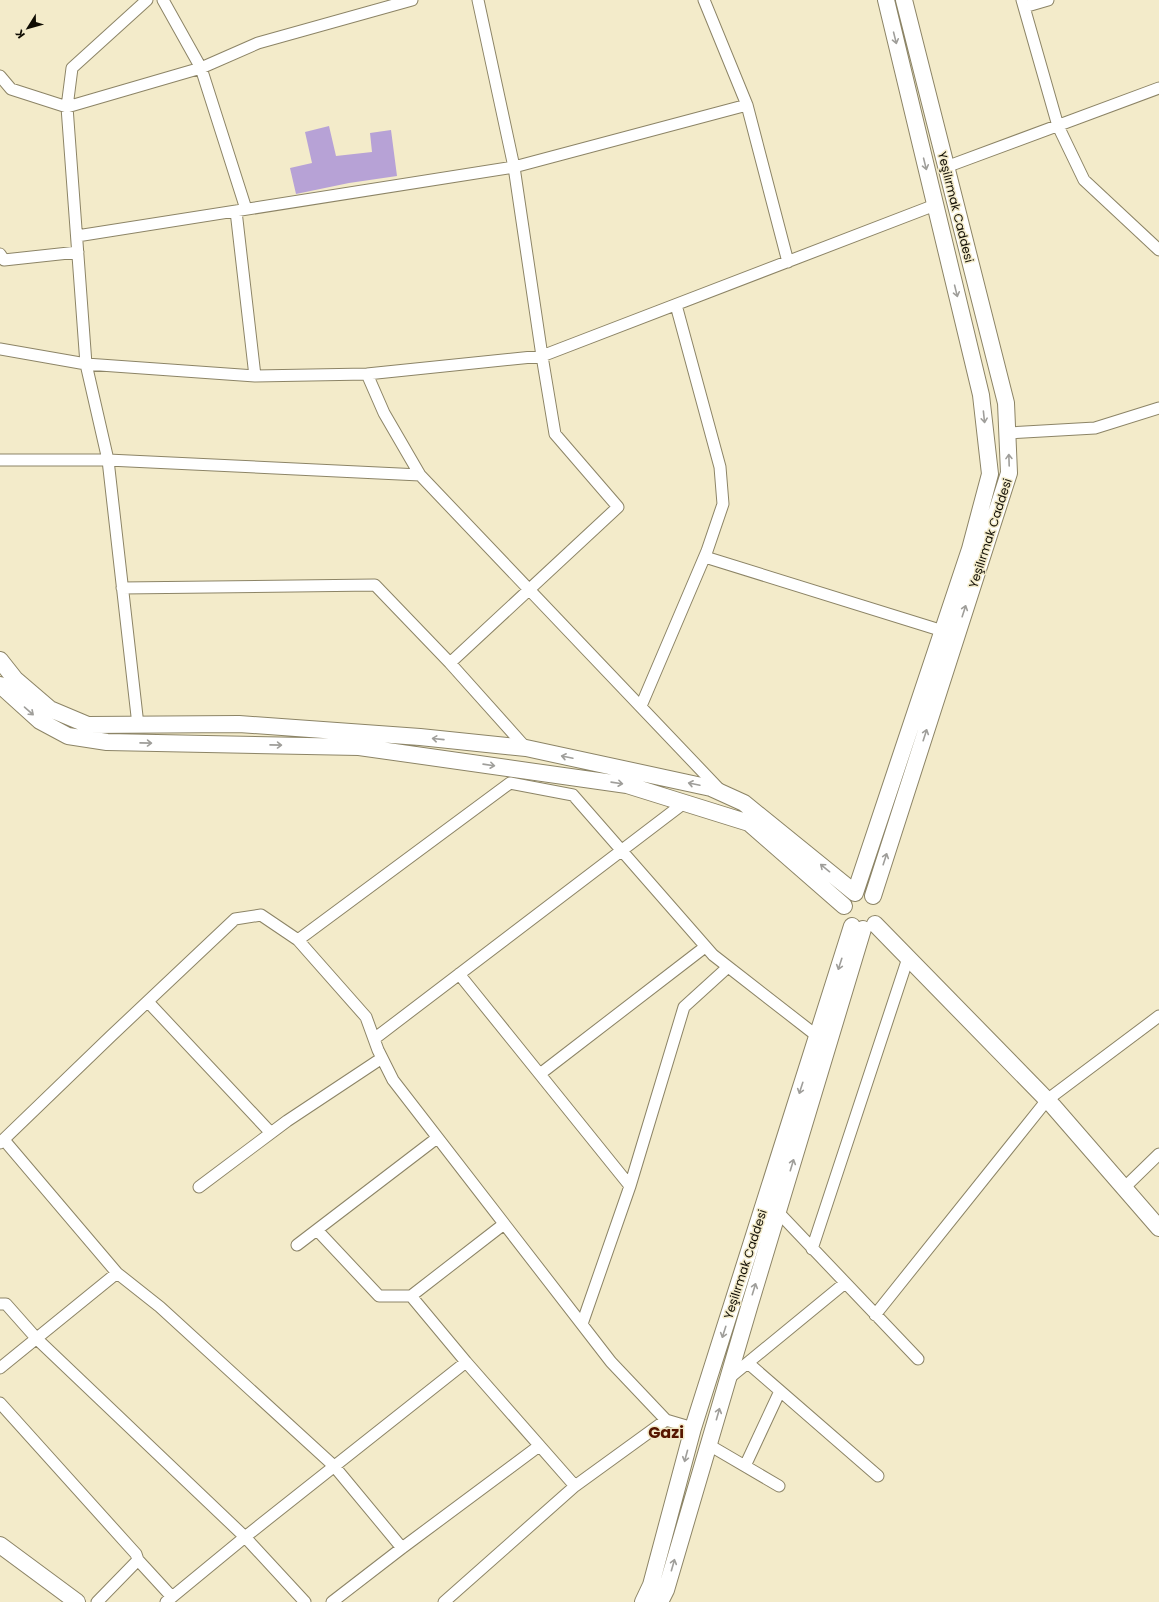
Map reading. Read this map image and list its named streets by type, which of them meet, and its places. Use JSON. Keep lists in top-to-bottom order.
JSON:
{
  "streets": {
    "main road": ["Yeşilırmak Caddesi"]
  },
  "districts": ["Gazi"],
  "north": "bottom left"
}
